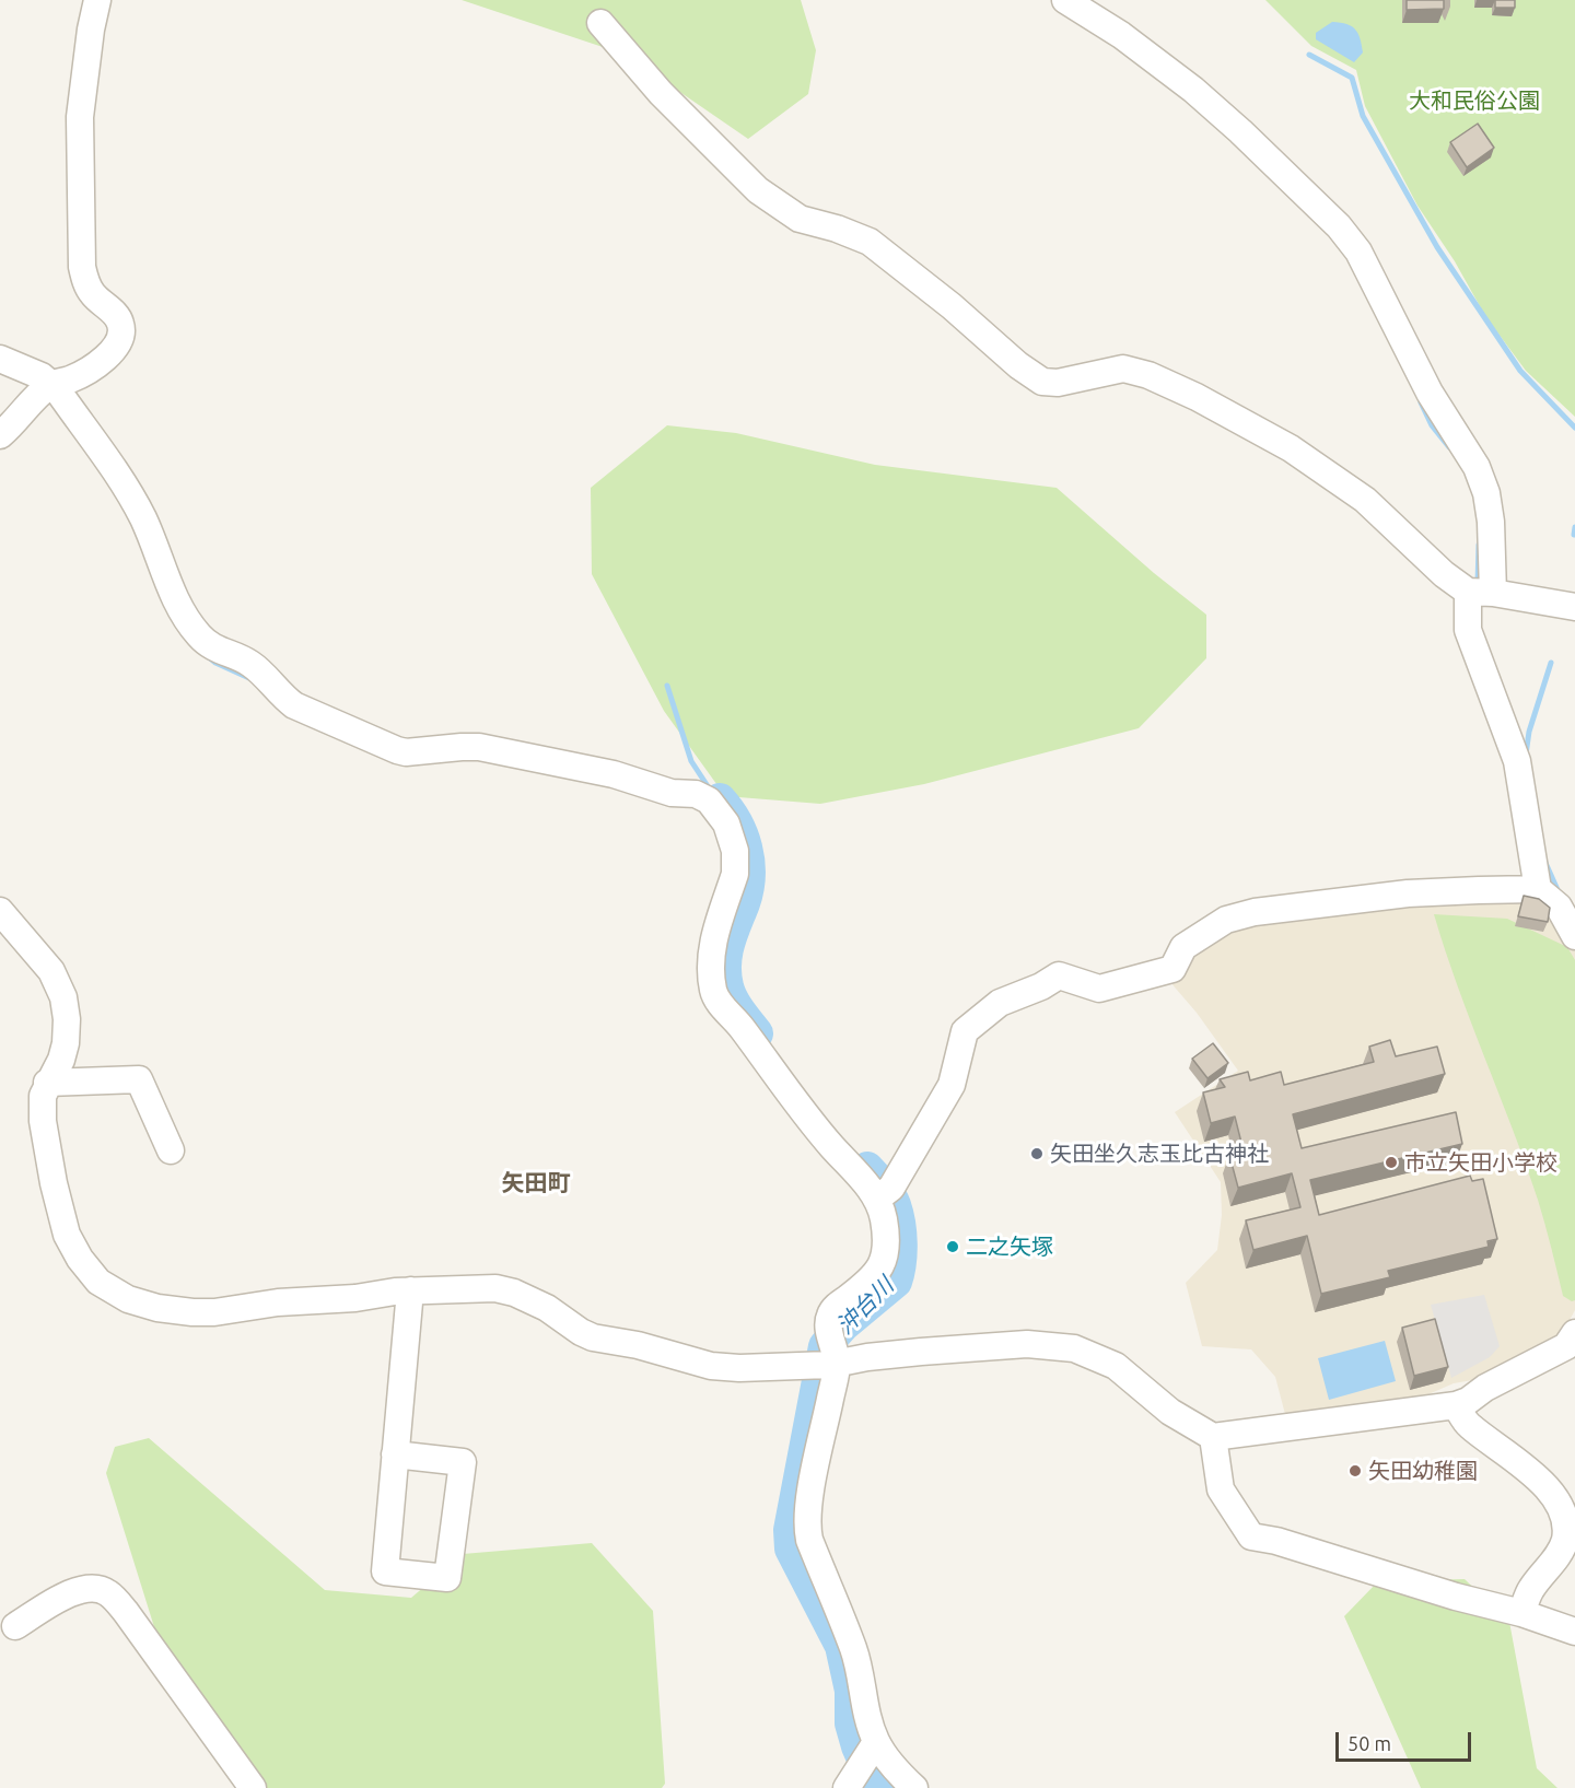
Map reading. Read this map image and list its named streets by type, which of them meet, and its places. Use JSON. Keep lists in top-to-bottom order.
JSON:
{
  "districts": ["矢田町"],
  "water": ["沖台川"],
  "parks": ["大和民俗公園"],
  "places": [
    "矢田坐久志玉比古神社",
    "市立矢田小学校",
    "二之矢塚",
    "矢田幼稚園"
  ],
  "scale_bar": "50 m"
}
